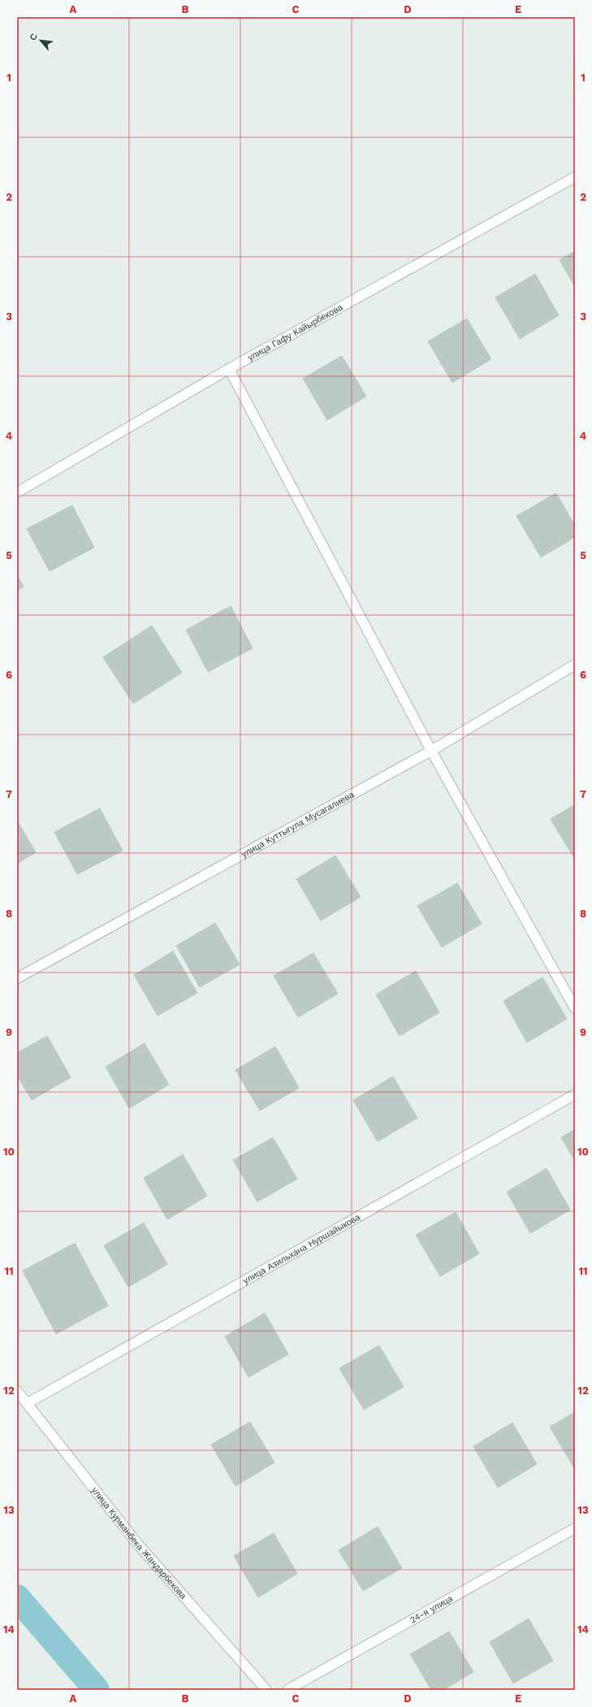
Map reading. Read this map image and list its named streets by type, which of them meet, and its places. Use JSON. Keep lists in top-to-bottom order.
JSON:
{
  "streets": {
    "street": [
      "улица Гафу Кайырбекова",
      "улица Куттыгула Мусагалиева",
      "улица Азильхана Нуршайыкова",
      "улица Курманбека Жандарбекова",
      "24-я улица"
    ]
  },
  "crossings": [
    ["улица Азильхана Нуршайыкова", "улица Курманбека Жандарбекова"]
  ],
  "north": "top left",
  "grid": {
    "columns": [
      "A",
      "B",
      "C",
      "D",
      "E"
    ],
    "rows": [
      "1",
      "2",
      "3",
      "4",
      "5",
      "6",
      "7",
      "8",
      "9",
      "10",
      "11",
      "12",
      "13",
      "14"
    ]
  }
}
